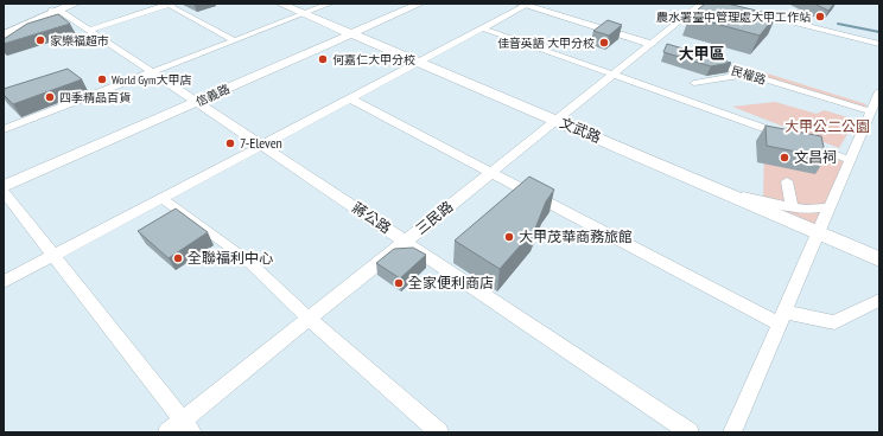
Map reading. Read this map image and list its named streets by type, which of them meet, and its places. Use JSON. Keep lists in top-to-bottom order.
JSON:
{
  "streets": {
    "main road": ["信義路", "文武路"],
    "street": ["民權路", "蔣公路", "三民路"]
  },
  "crossings": [
    ["信義路", "文武路"],
    ["信義路", "蔣公路"],
    ["文武路", "三民路"],
    ["蔣公路", "三民路"]
  ],
  "districts": ["大甲區"],
  "parks": ["大甲公二公園"],
  "places": [
    "農水署臺中管理處大甲工作站",
    "家樂福超市",
    "佳音英語 大甲分校",
    "何嘉仁大甲分校",
    "World Gym大甲店",
    "四季精品百貨",
    "7-Eleven",
    "文昌祠",
    "大甲茂華商務旅館",
    "全聯福利中心",
    "全家便利商店"
  ]
}
